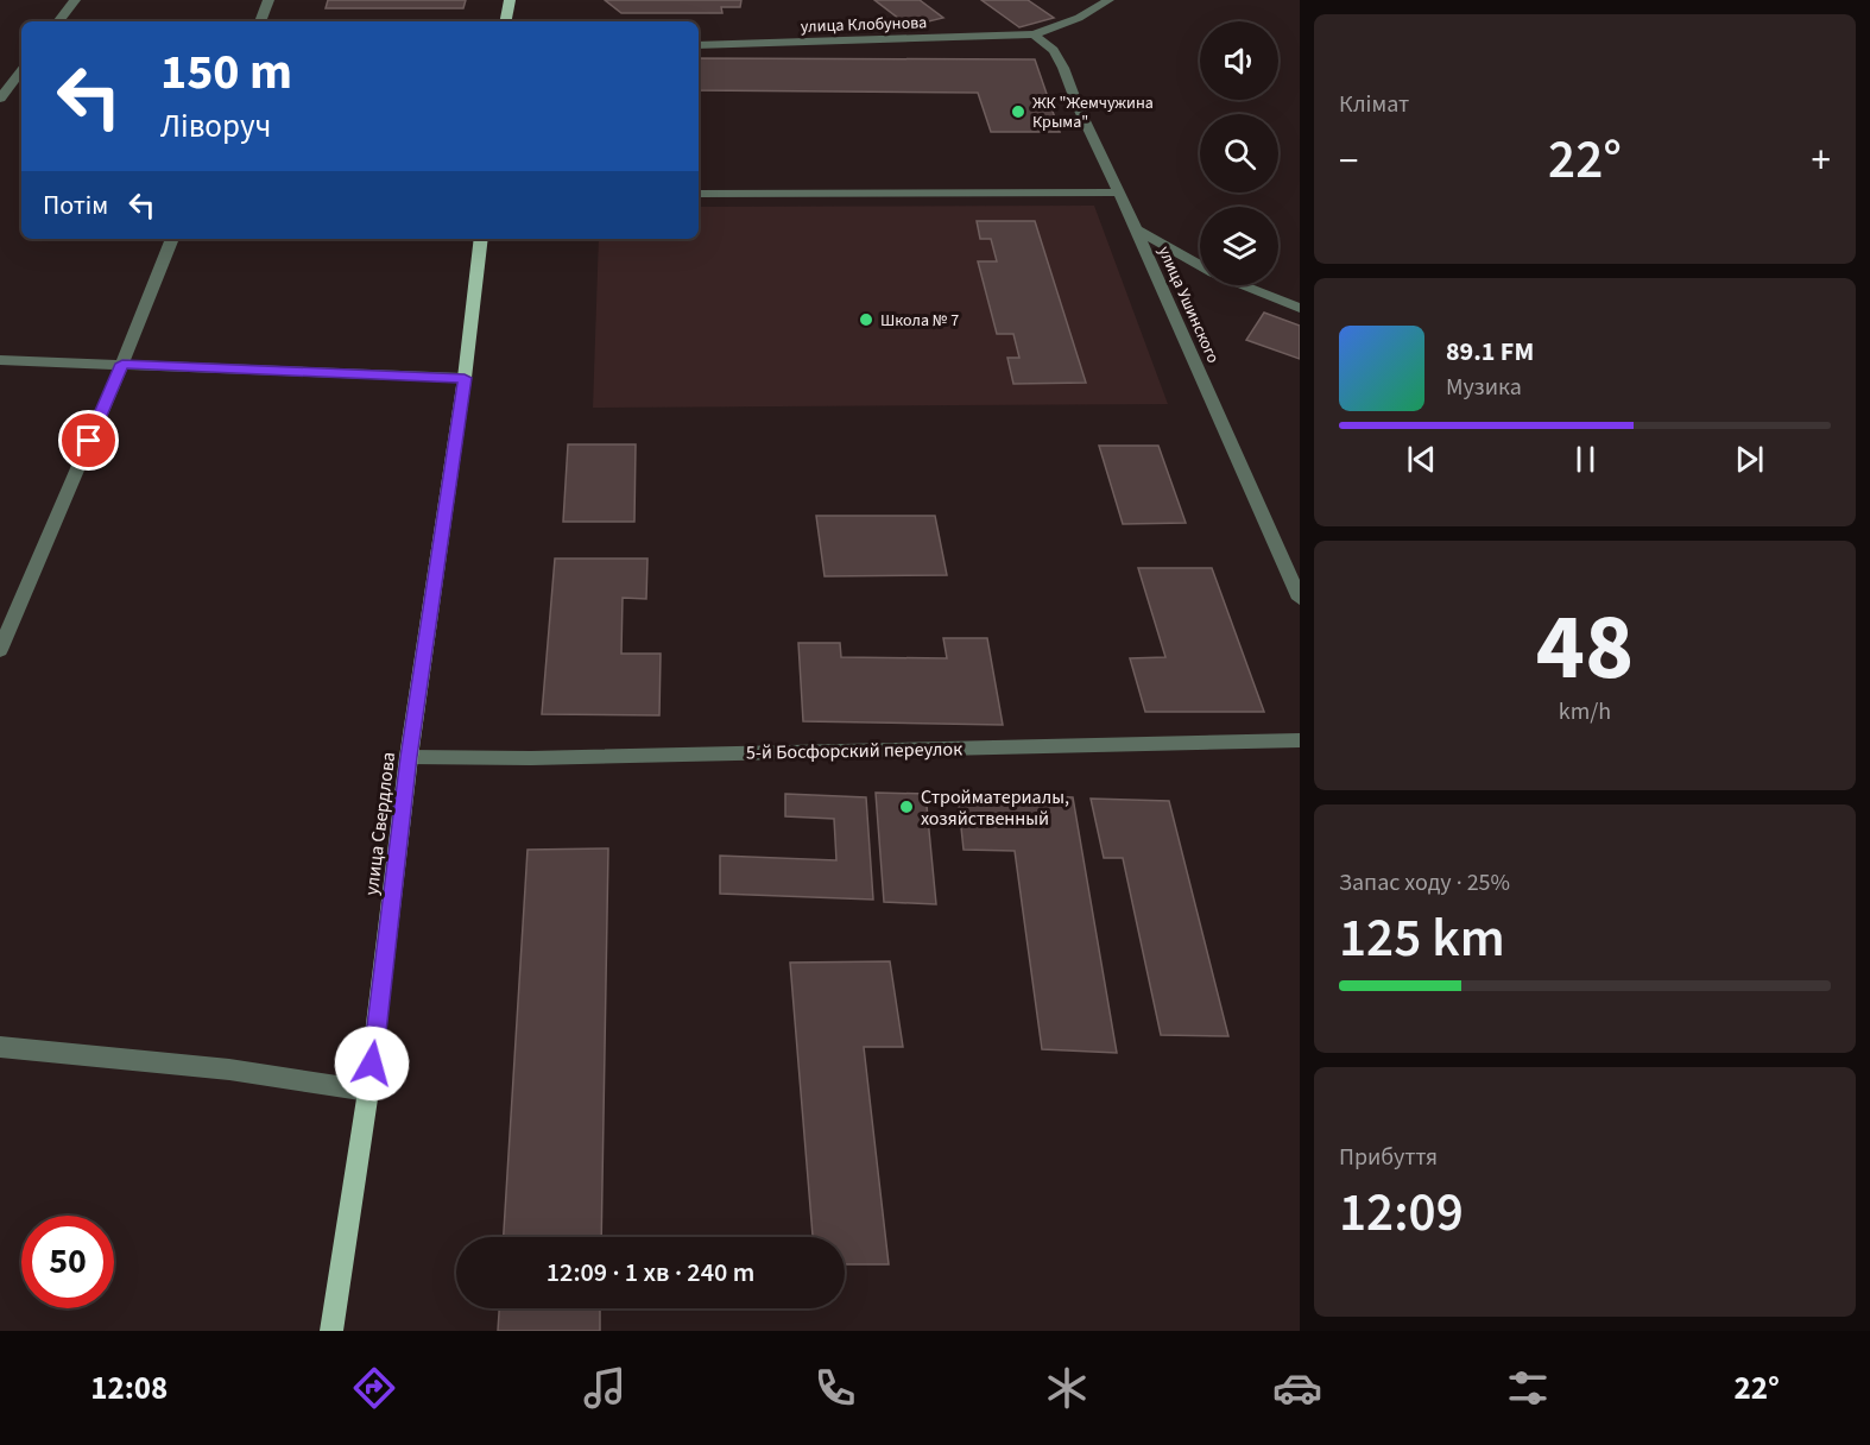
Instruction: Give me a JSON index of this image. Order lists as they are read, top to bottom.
{
  "streets": {
    "main road": ["улица Свердлова"],
    "street": ["улица Клобунова", "улица Ушинского", "5-й Босфорский переулок"]
  },
  "crossings": [
    ["улица Клобунова", "улица Ушинского"],
    ["5-й Босфорский переулок", "улица Свердлова"]
  ],
  "places": ["ЖК \"Жемчужина Крыма\"", "Школа № 7", "Стройматериалы, хозяйственный"],
  "page": {
    "tile": [
      "Клімат",
      ["48", "km/h"],
      ["Запас ходу · 25%", "125 km"],
      ["Прибуття", "12:09"]
    ],
    "turn": ["150 m", "Ліворуч"],
    "heat": ["−", "22°", "+"],
    "then": "Потім",
    "song": ["89.1 FM", "Музика"],
    "limit": "50",
    "trip": "12:09 · 1 хв · 240 m",
    "tabs": ["12:08", "22°"]
  }
}
